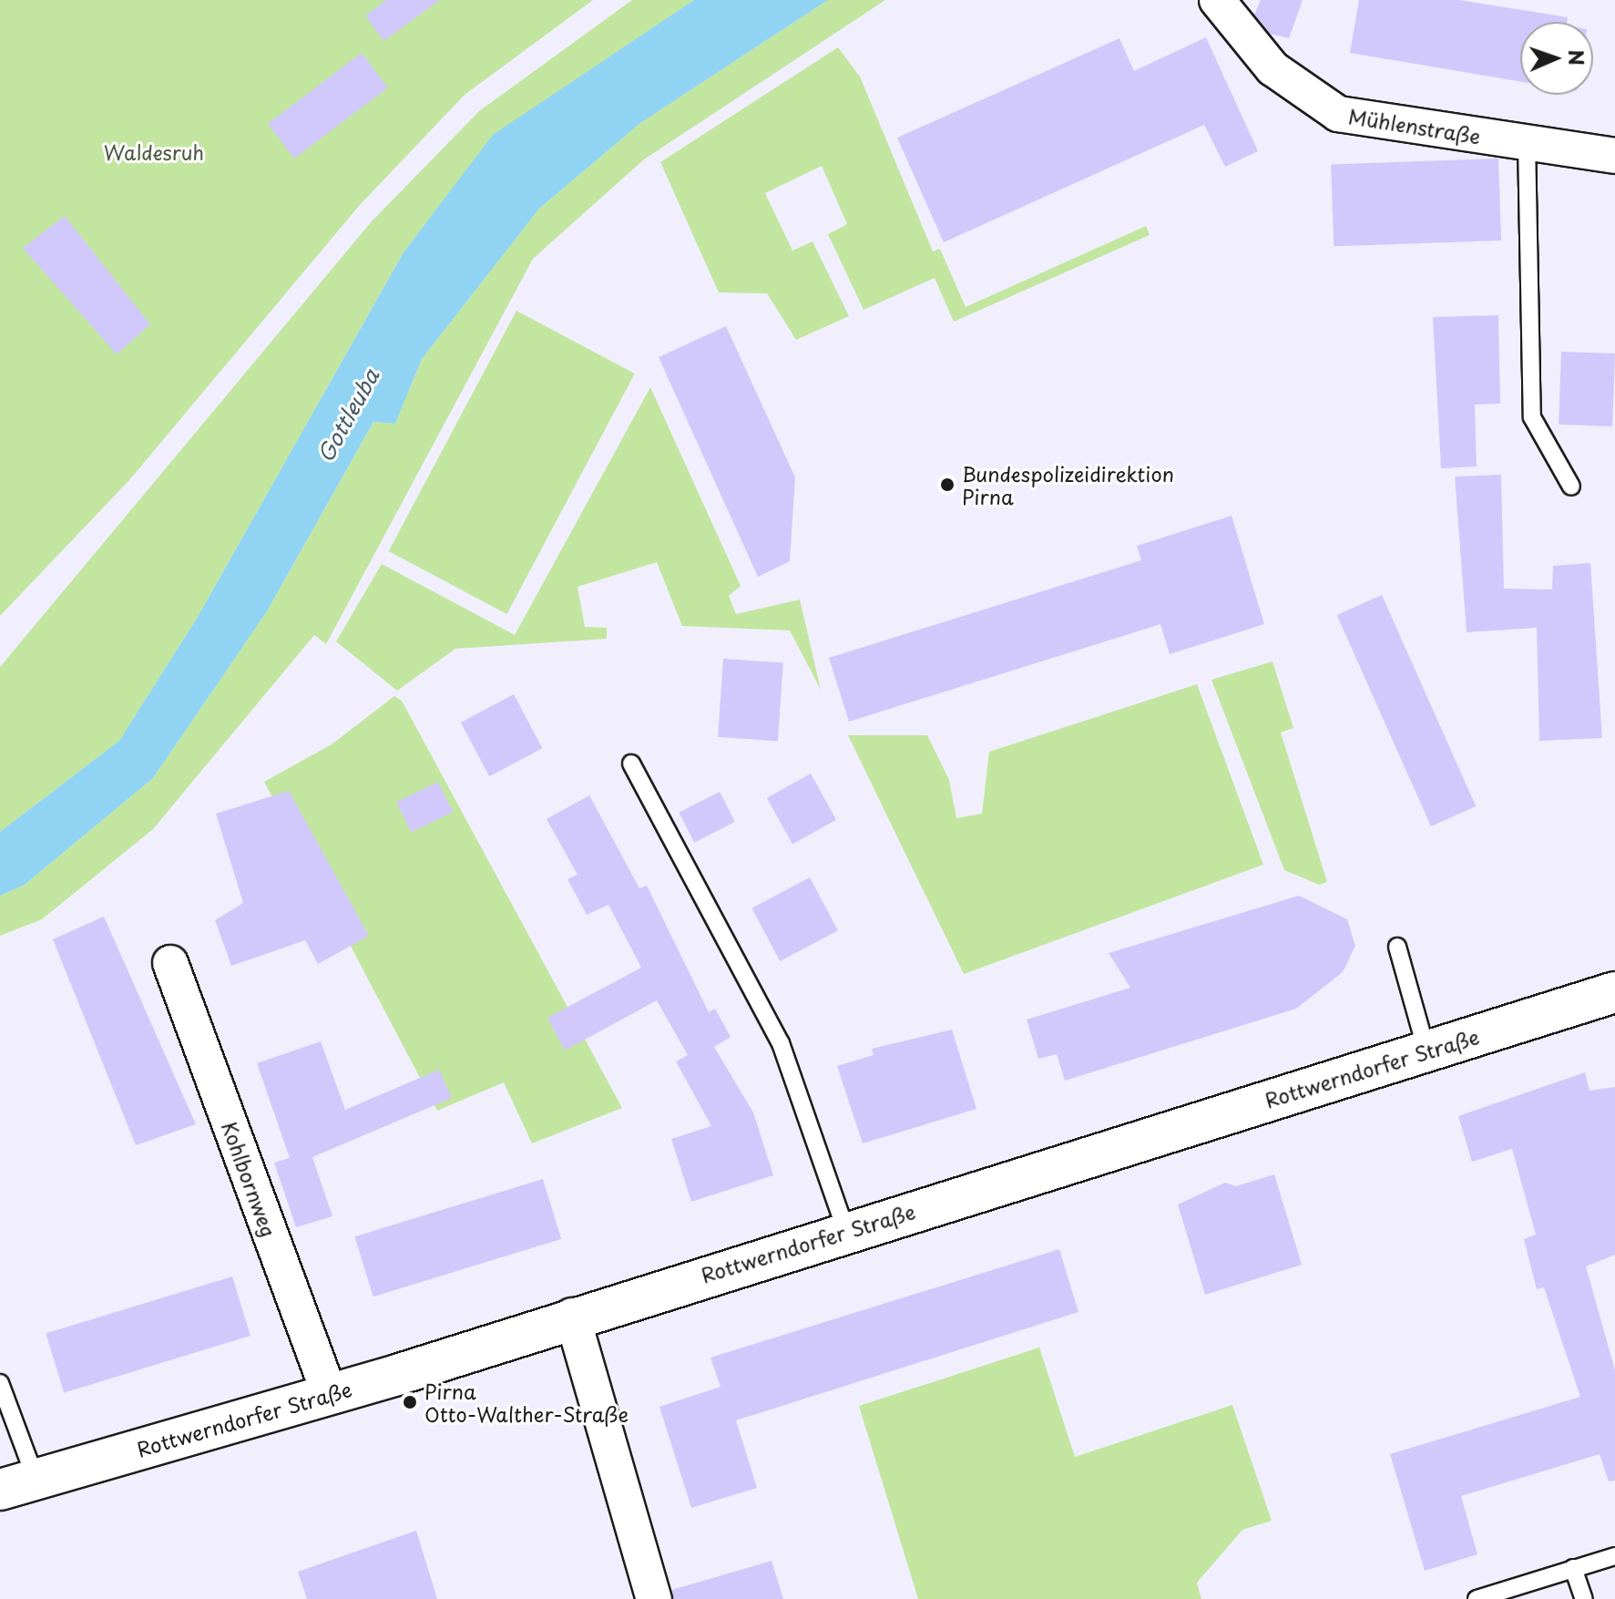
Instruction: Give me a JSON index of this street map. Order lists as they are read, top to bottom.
{
  "streets": {
    "main road": ["Rottwerndorfer Straße"],
    "street": ["Mühlenstraße", "Kohlbornweg"]
  },
  "crossings": [
    ["Rottwerndorfer Straße", "Kohlbornweg"]
  ],
  "water": ["Gottleuba"],
  "parks": ["Waldesruh"],
  "places": ["Bundespolizeidirektion Pirna", "Pirna Otto-Walther-Straße"],
  "north": "right"
}
